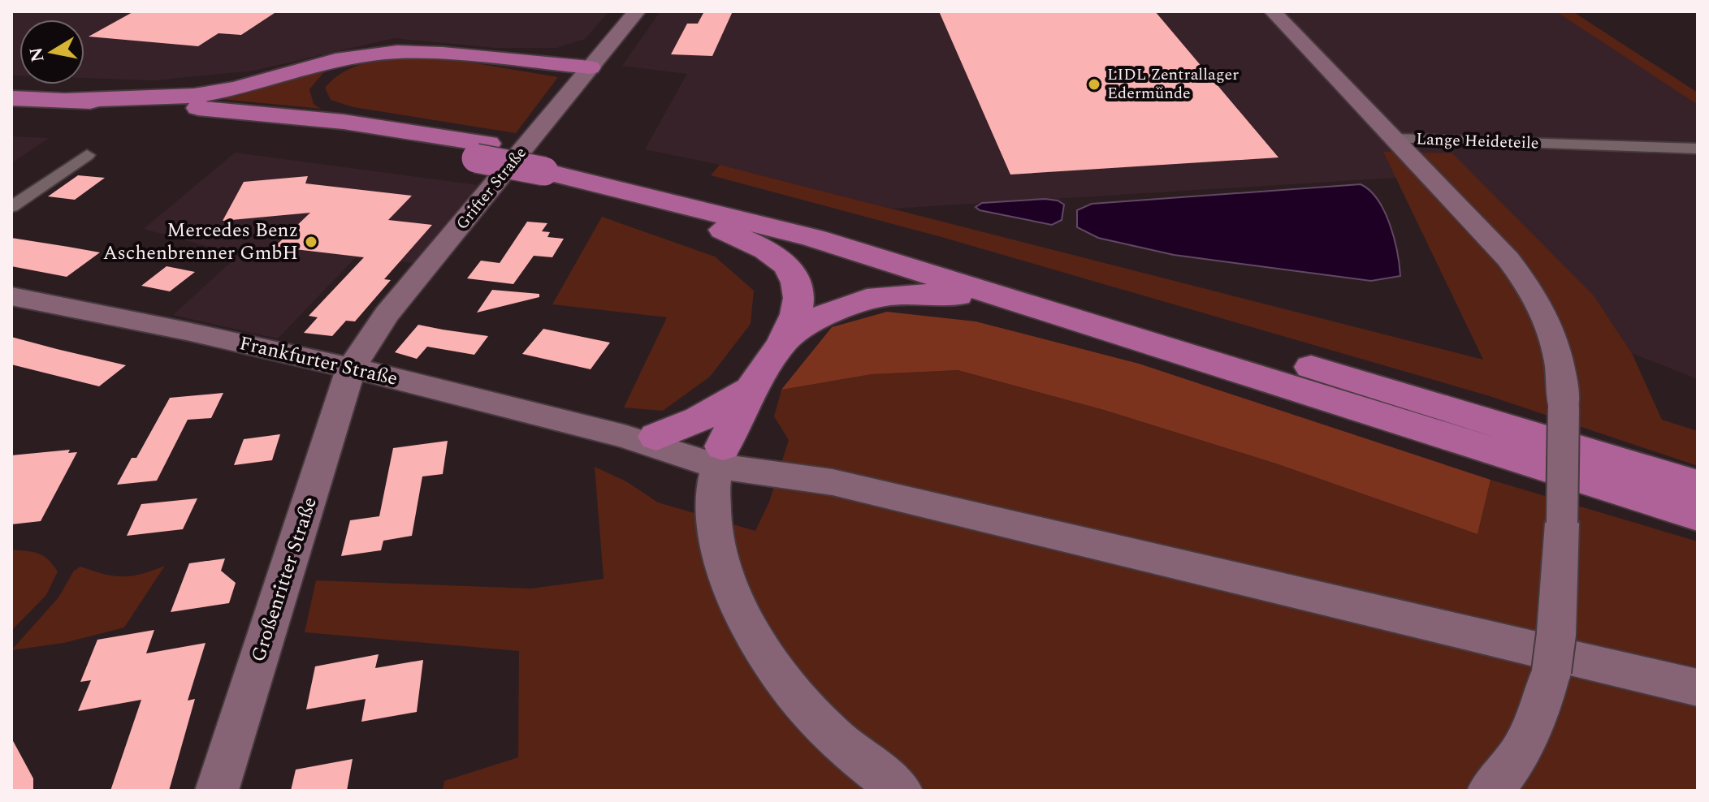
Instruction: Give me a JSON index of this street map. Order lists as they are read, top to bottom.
{
  "streets": {
    "street": [
      "Lange Heideteile",
      "Grifter Straße",
      "Frankfurter Straße",
      "Großenritter Straße"
    ]
  },
  "crossings": [
    ["Grifter Straße", "Frankfurter Straße"],
    ["Grifter Straße", "Großenritter Straße"],
    ["Frankfurter Straße", "Großenritter Straße"]
  ],
  "places": ["LIDL Zentrallager Edermünde", "Mercedes Benz Aschenbrenner GmbH"],
  "north": "left"
}
